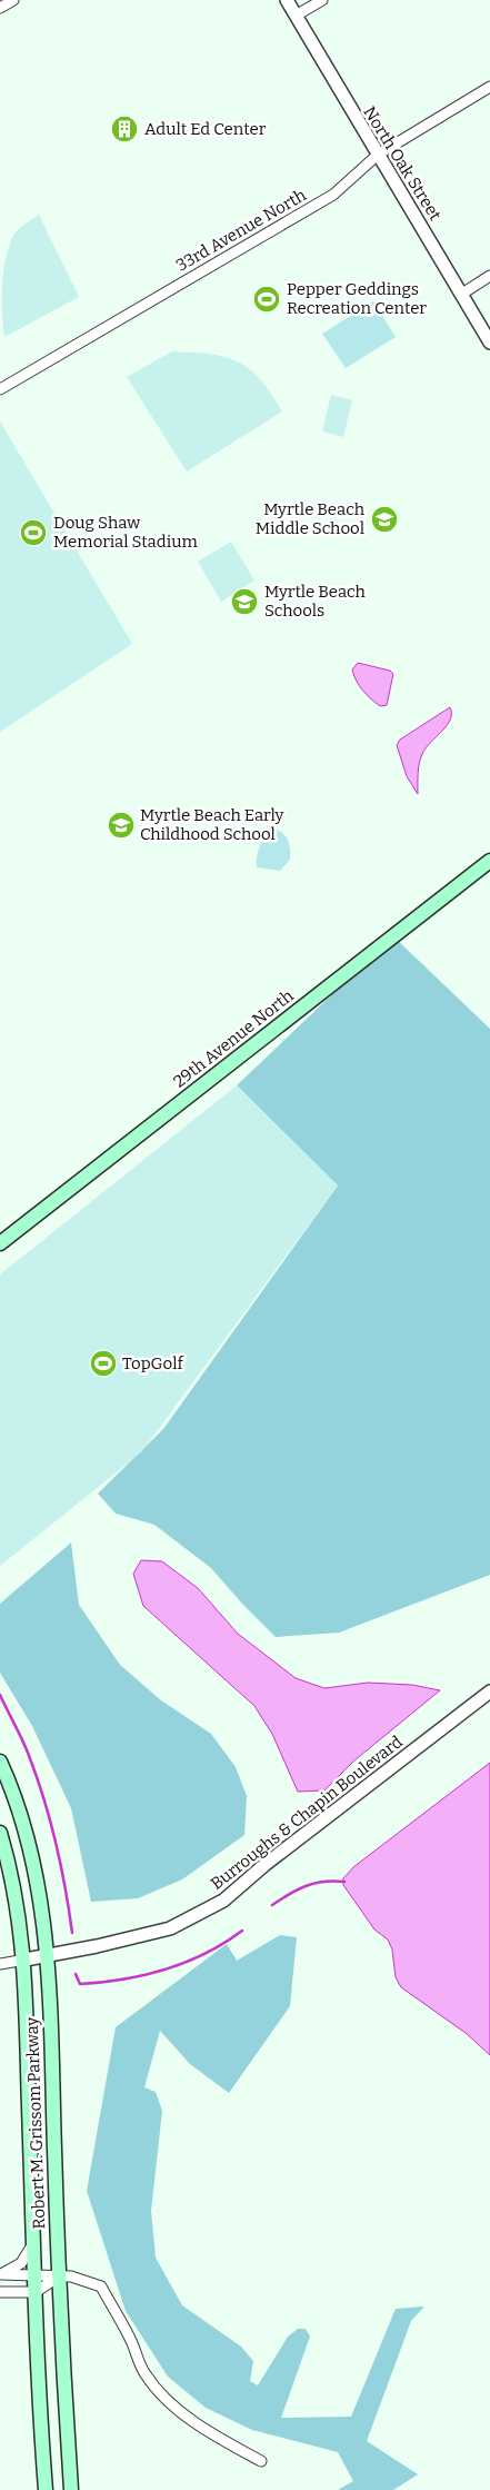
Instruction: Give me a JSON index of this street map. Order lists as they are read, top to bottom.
{
  "streets": {
    "main road": ["29th Avenue North", "Robert M. Grissom Parkway"],
    "street": ["North Oak Street", "33rd Avenue North", "Burroughs & Chapin Boulevard"]
  },
  "crossings": [
    ["North Oak Street", "33rd Avenue North"],
    ["Burroughs & Chapin Boulevard", "Robert M. Grissom Parkway"]
  ],
  "places": {
    "building": ["Adult Ed Center"],
    "sports": ["Pepper Geddings Recreation Center", "Doug Shaw Memorial Stadium", "TopGolf"],
    "school or university": ["Myrtle Beach Middle School", "Myrtle Beach Schools", "Myrtle Beach Early Childhood School"]
  }
}
